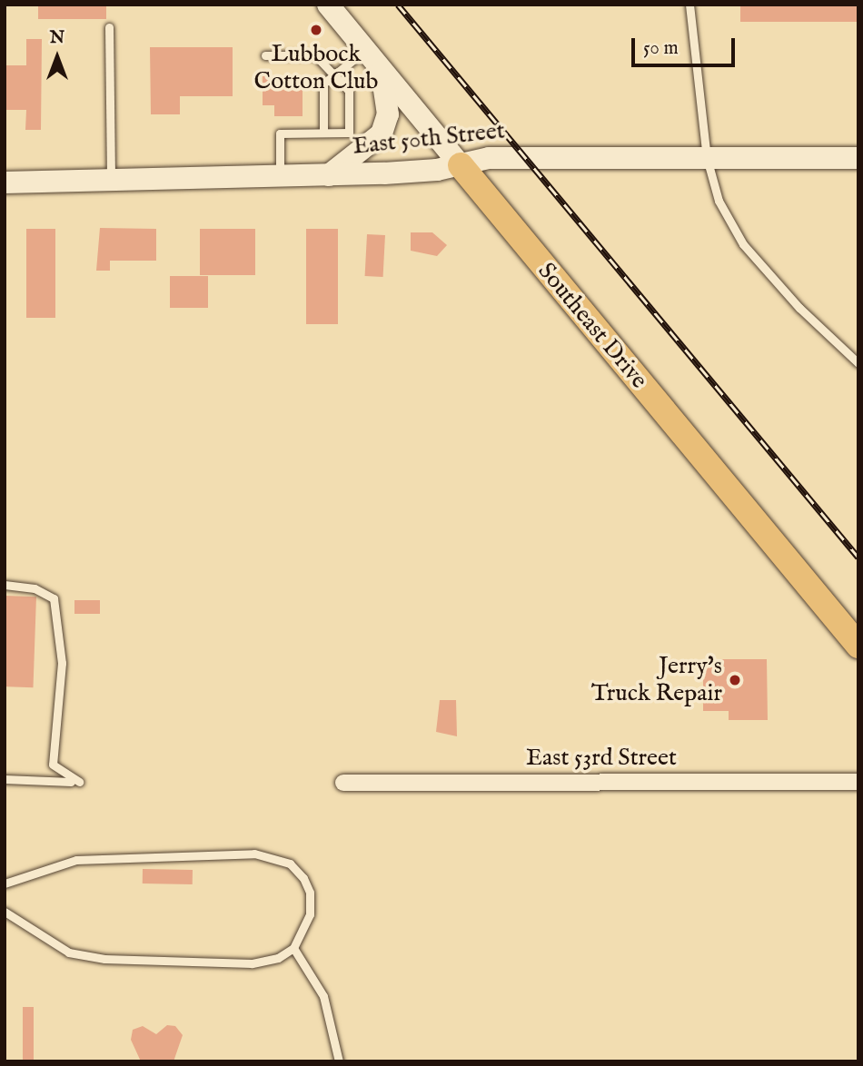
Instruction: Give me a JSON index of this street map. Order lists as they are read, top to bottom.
{
  "streets": {
    "main road": ["East 50th Street", "Southeast Drive"],
    "street": ["East 53rd Street"]
  },
  "crossings": [
    ["East 50th Street", "Southeast Drive"]
  ],
  "places": ["Lubbock Cotton Club", "Jerry's Truck Repair"],
  "scale_bar": "50 m",
  "north": "top"
}
